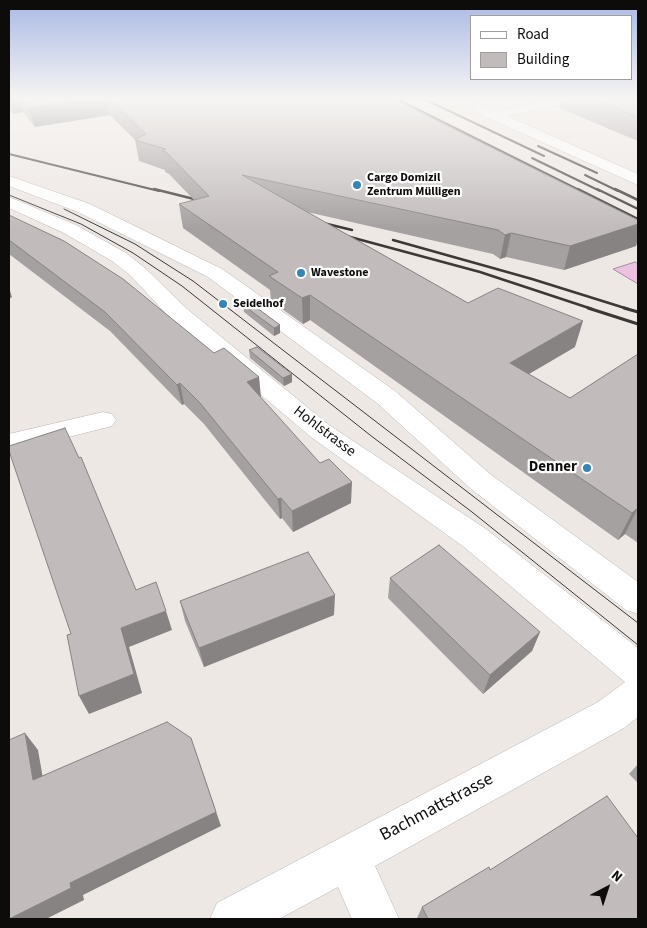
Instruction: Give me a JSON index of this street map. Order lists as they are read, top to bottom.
{
  "streets": {
    "street": ["Hohlstrasse", "Bachmattstrasse"]
  },
  "places": [
    "Cargo Domizil Zentrum Mülligen",
    "Wavestone",
    "Seidelhof",
    "Denner"
  ],
  "legend": ["Road", "Building"],
  "north": "top right"
}
